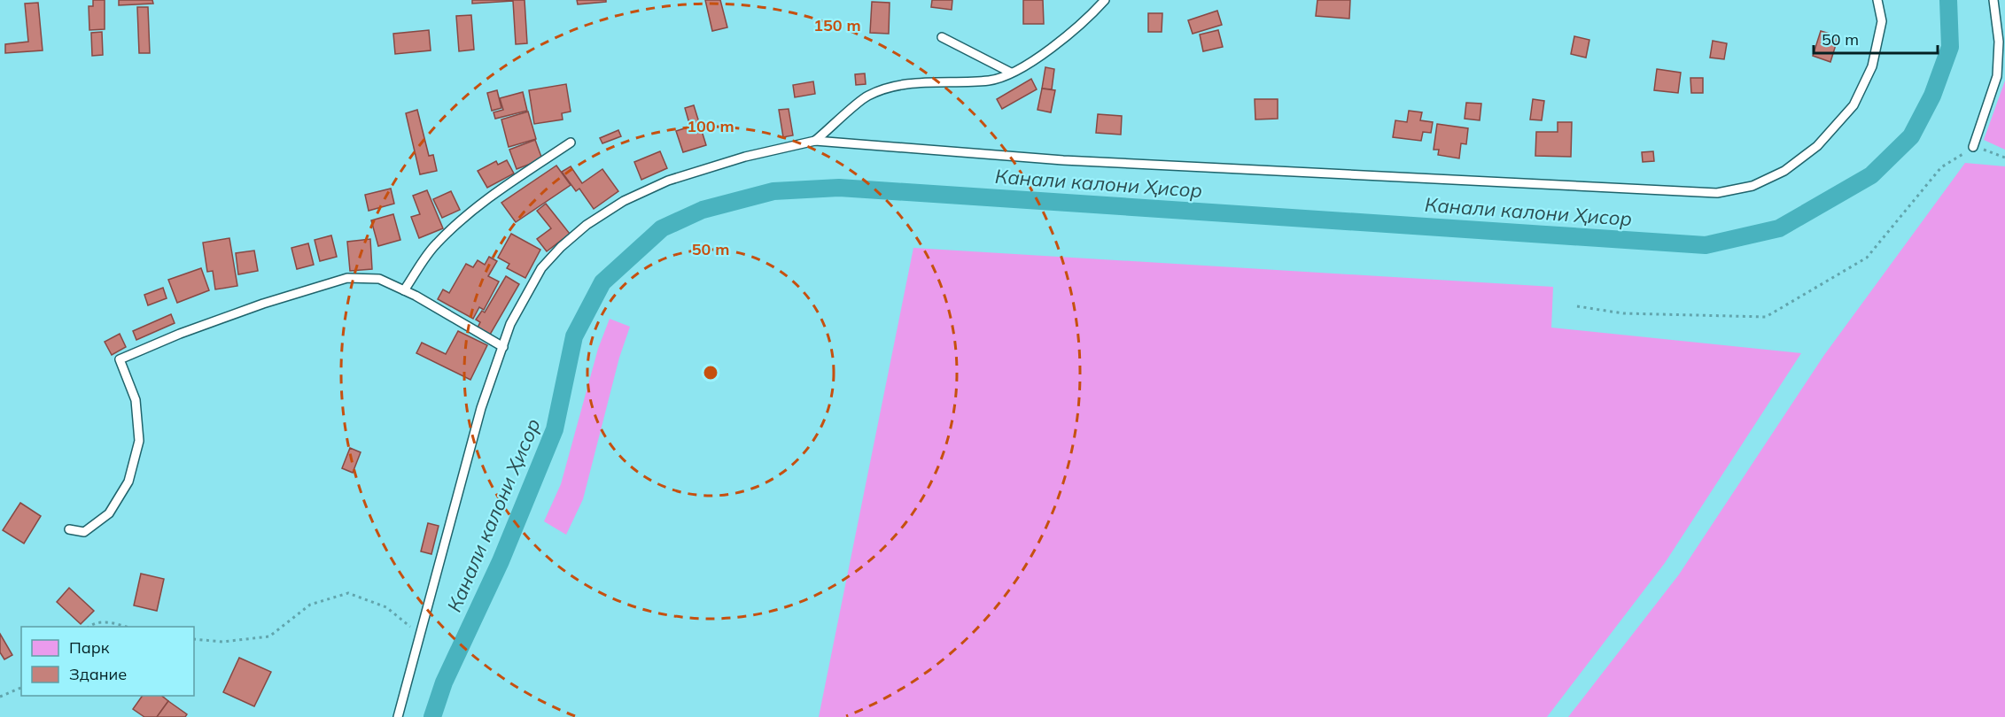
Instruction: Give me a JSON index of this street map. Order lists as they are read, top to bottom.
{
  "water": ["Канали калони Ҳисор"],
  "legend": ["Парк", "Здание"],
  "scale_bar": "50 m",
  "rings": ["150 m", "100 m", "50 m"]
}
